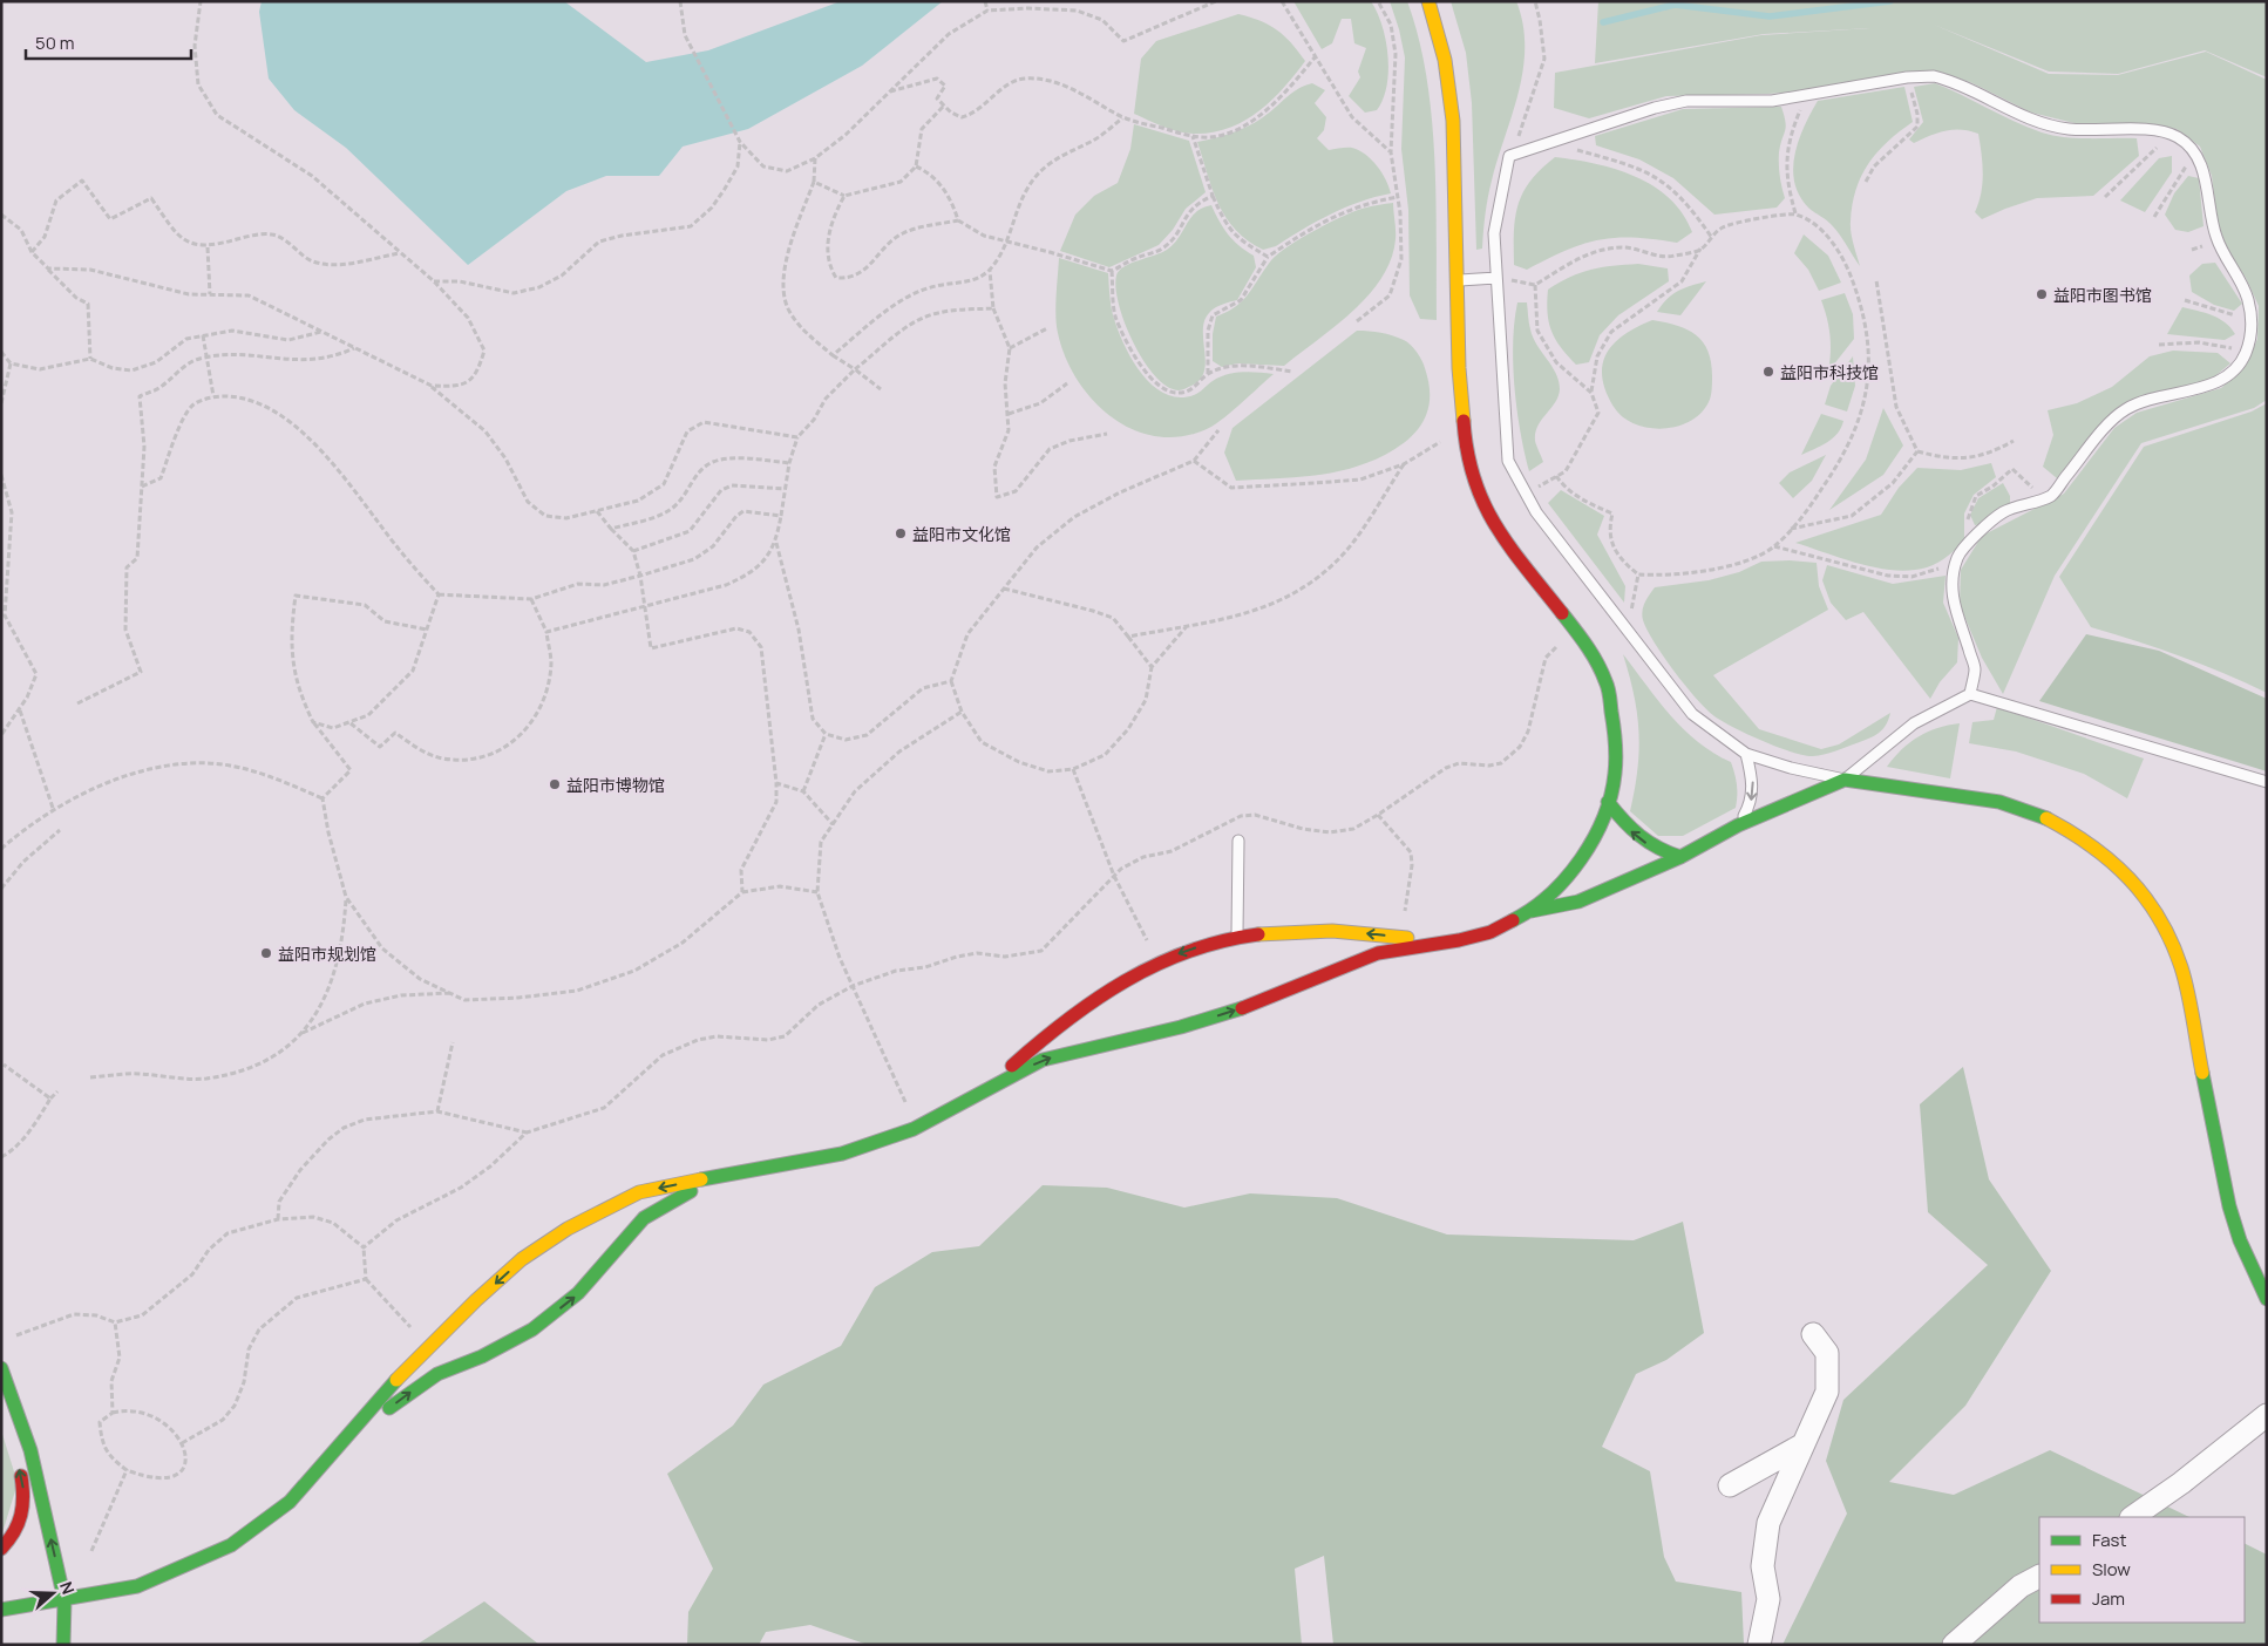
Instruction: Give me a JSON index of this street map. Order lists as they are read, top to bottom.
{
  "places": [
    "益阳市图书馆",
    "益阳市科技馆",
    "益阳市文化馆",
    "益阳市博物馆",
    "益阳市规划馆"
  ],
  "legend": ["Fast", "Slow", "Jam"],
  "scale_bar": "50 m",
  "north": "right"
}
